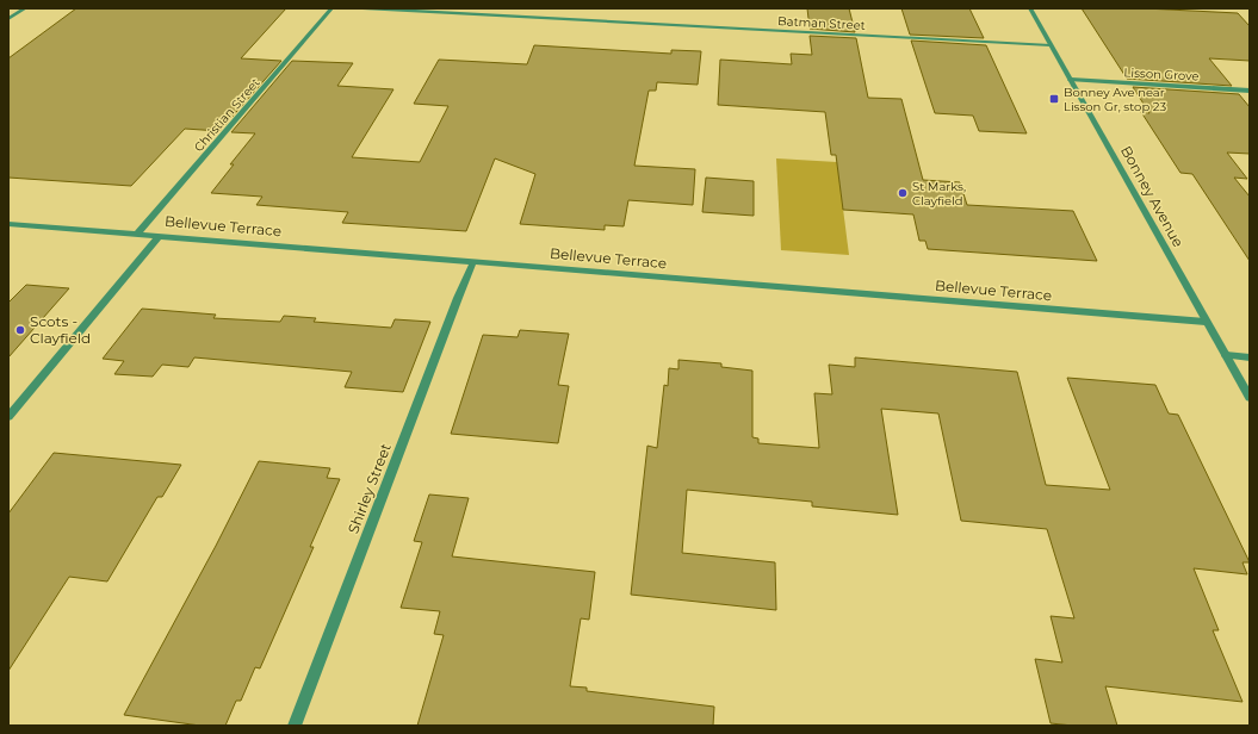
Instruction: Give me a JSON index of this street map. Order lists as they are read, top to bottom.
{
  "streets": {
    "street": [
      "Batman Street",
      "Lisson Grove",
      "Christian Street",
      "Bonney Avenue",
      "Bellevue Terrace",
      "Shirley Street"
    ]
  },
  "crossings": [
    ["Batman Street", "Bonney Avenue"],
    ["Lisson Grove", "Bonney Avenue"],
    ["Christian Street", "Bellevue Terrace"],
    ["Bonney Avenue", "Bellevue Terrace"],
    ["Bellevue Terrace", "Shirley Street"]
  ],
  "places": {
    "transit": ["Bonney Ave near Lisson Gr, stop 23"],
    "other": ["St Marks, Clayfield", "Scots - Clayfield"]
  }
}
